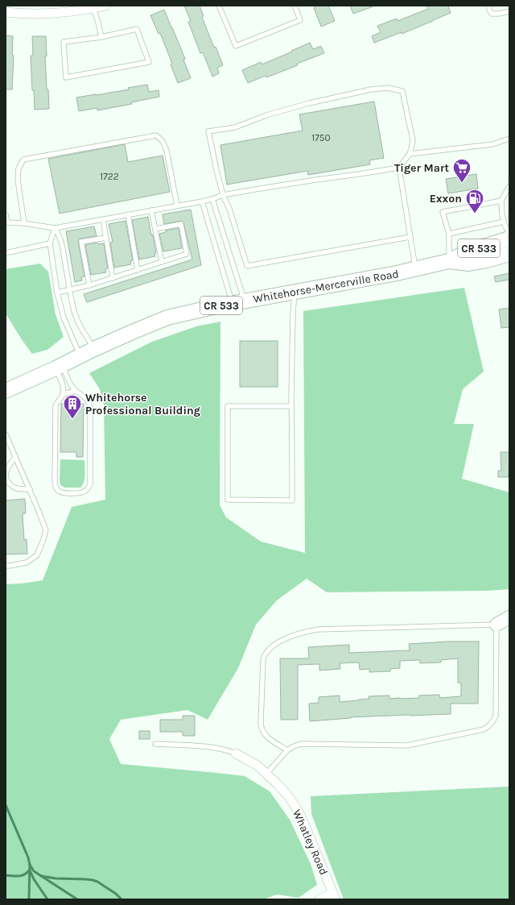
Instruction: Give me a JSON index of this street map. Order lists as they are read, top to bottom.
{
  "streets": {
    "main road": ["CR 533", "Whitehorse-Mercerville Road"],
    "street": ["Whatley Road"]
  },
  "places": {
    "supermarket": ["Tiger Mart"],
    "fuel station": ["Exxon"],
    "building": ["Whitehorse Professional Building"]
  },
  "house_numbers": ["1750", "1722"]
}
